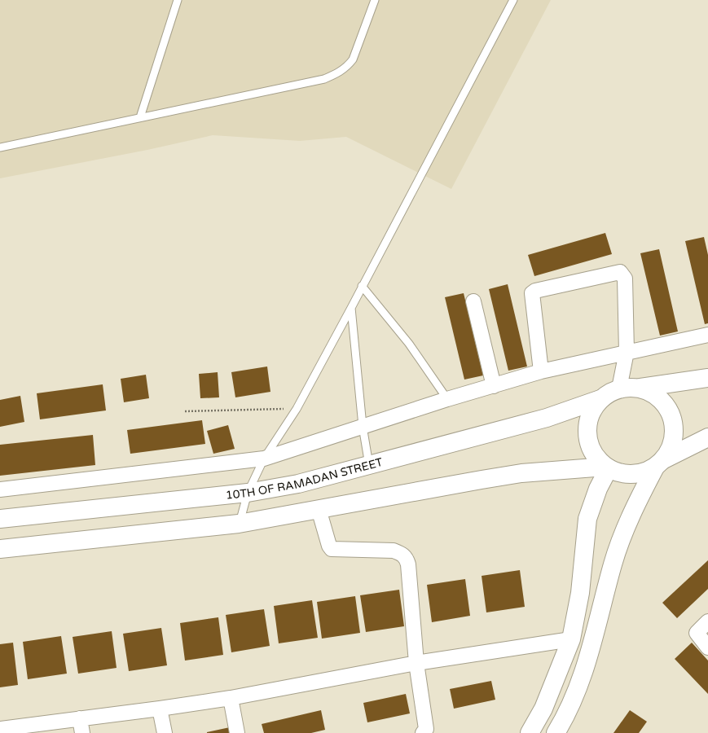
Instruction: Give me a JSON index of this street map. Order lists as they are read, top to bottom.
{
  "streets": {
    "main road": ["10TH OF RAMADAN STREET"]
  }
}
